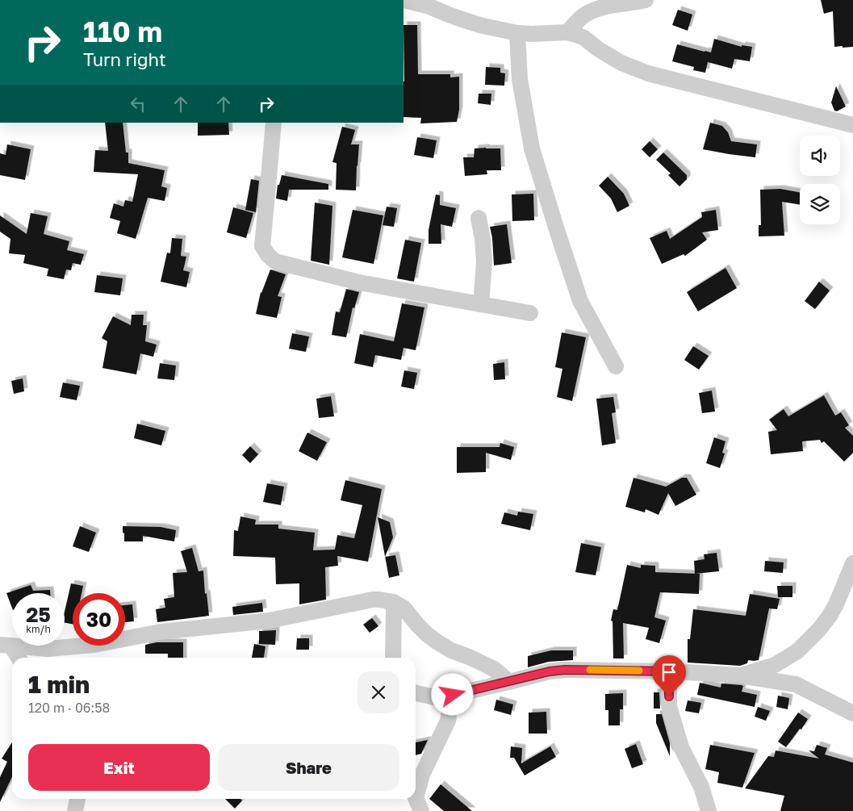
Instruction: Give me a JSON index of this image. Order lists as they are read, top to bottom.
{
  "page": {
    "turn": ["110 m", "Turn right"],
    "speed": "25 km/h",
    "limit": "30",
    "heading": ["1 min", "120 m · 06:58"],
    "buttons": ["Exit", "Share"]
  }
}
